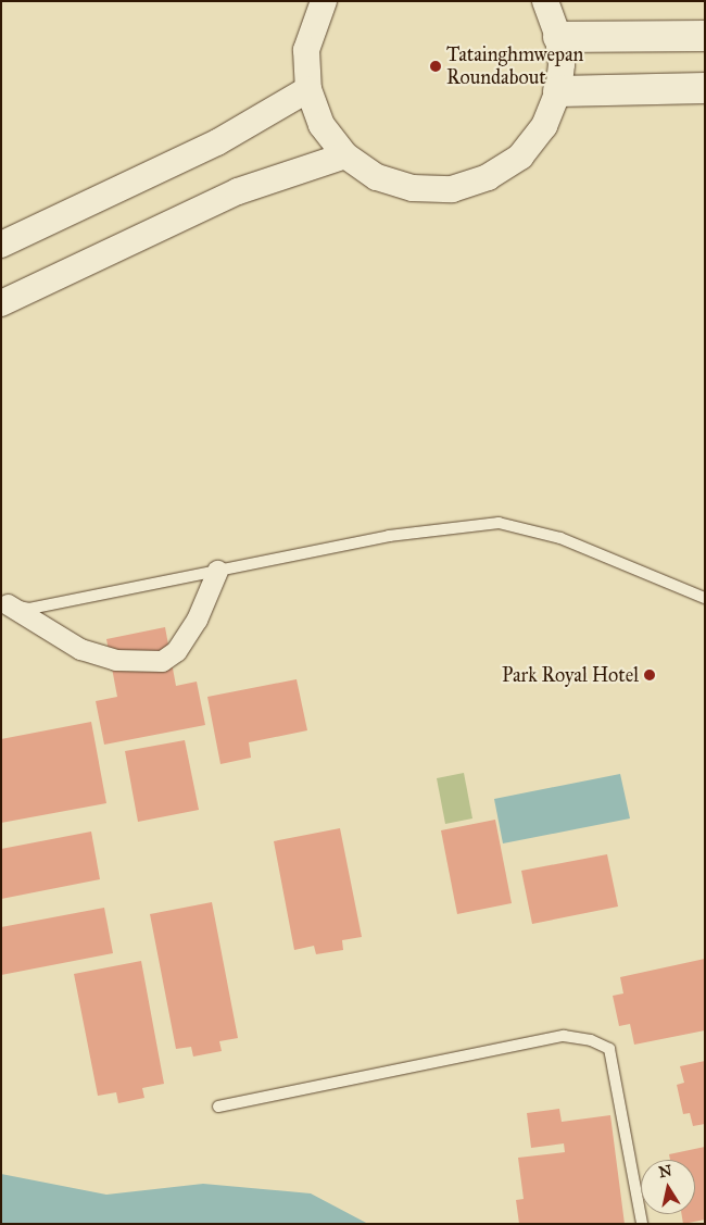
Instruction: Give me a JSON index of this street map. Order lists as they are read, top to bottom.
{
  "places": ["Tatainghmwepan Roundabout", "Park Royal Hotel"],
  "north": "top"
}
